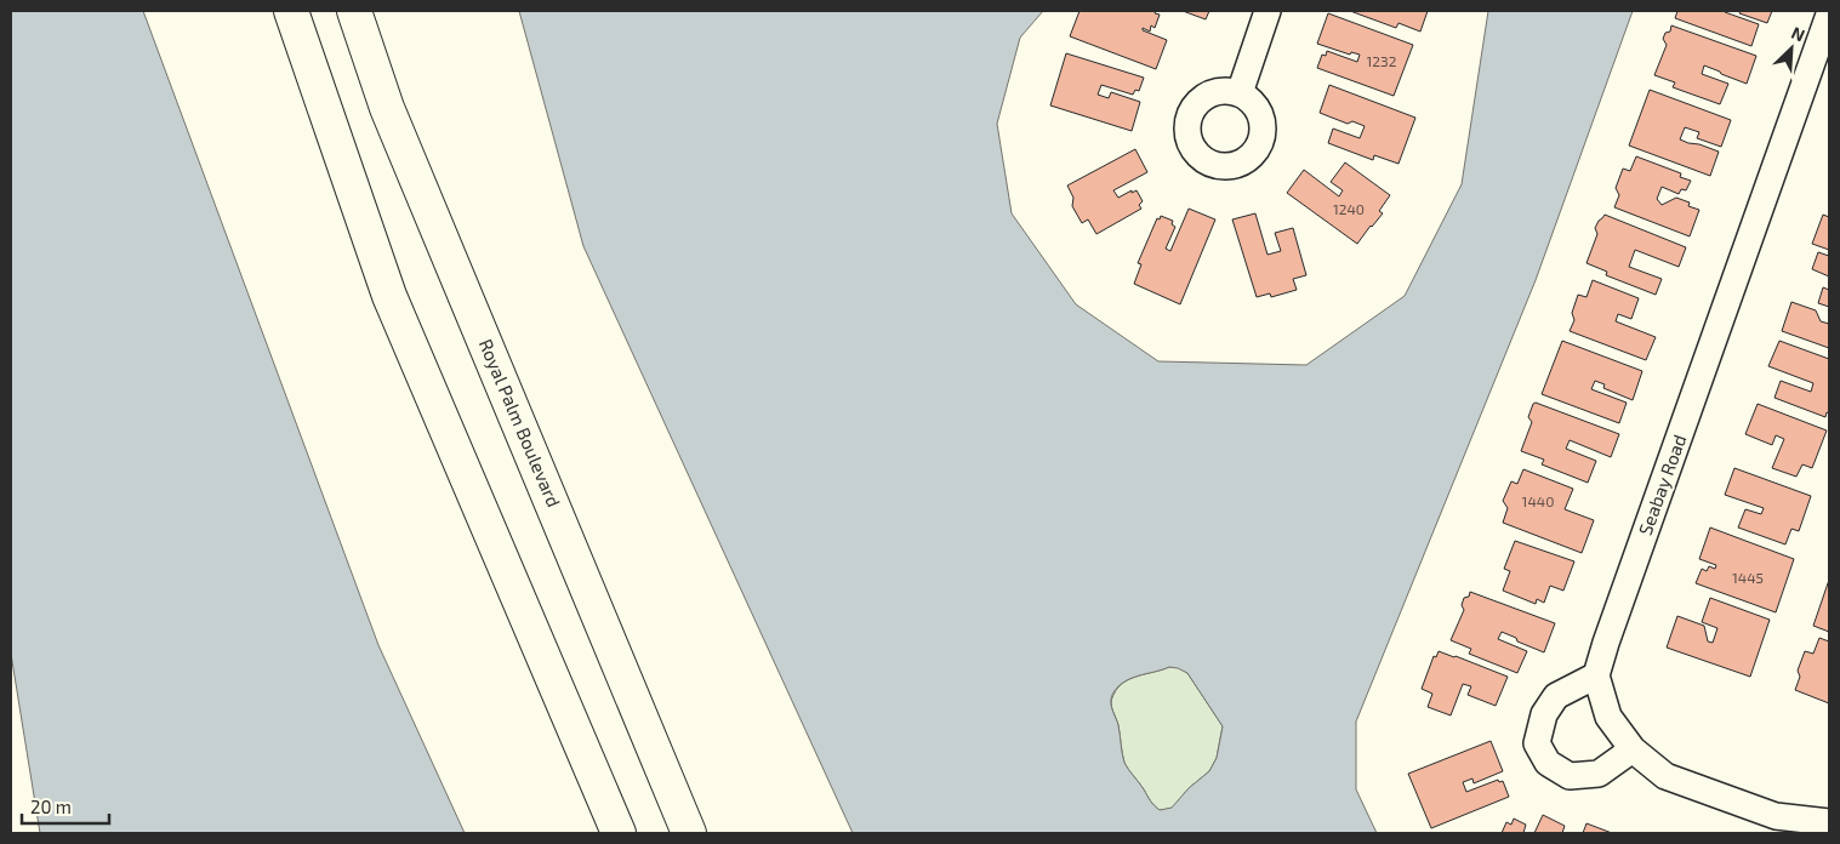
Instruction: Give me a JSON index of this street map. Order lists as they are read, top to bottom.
{
  "streets": {
    "main road": ["Royal Palm Boulevard"],
    "street": ["Seabay Road"]
  },
  "house_numbers": [
    "1232",
    "1240",
    "1440",
    "1445"
  ],
  "scale_bar": "20 m",
  "north": "top right"
}
